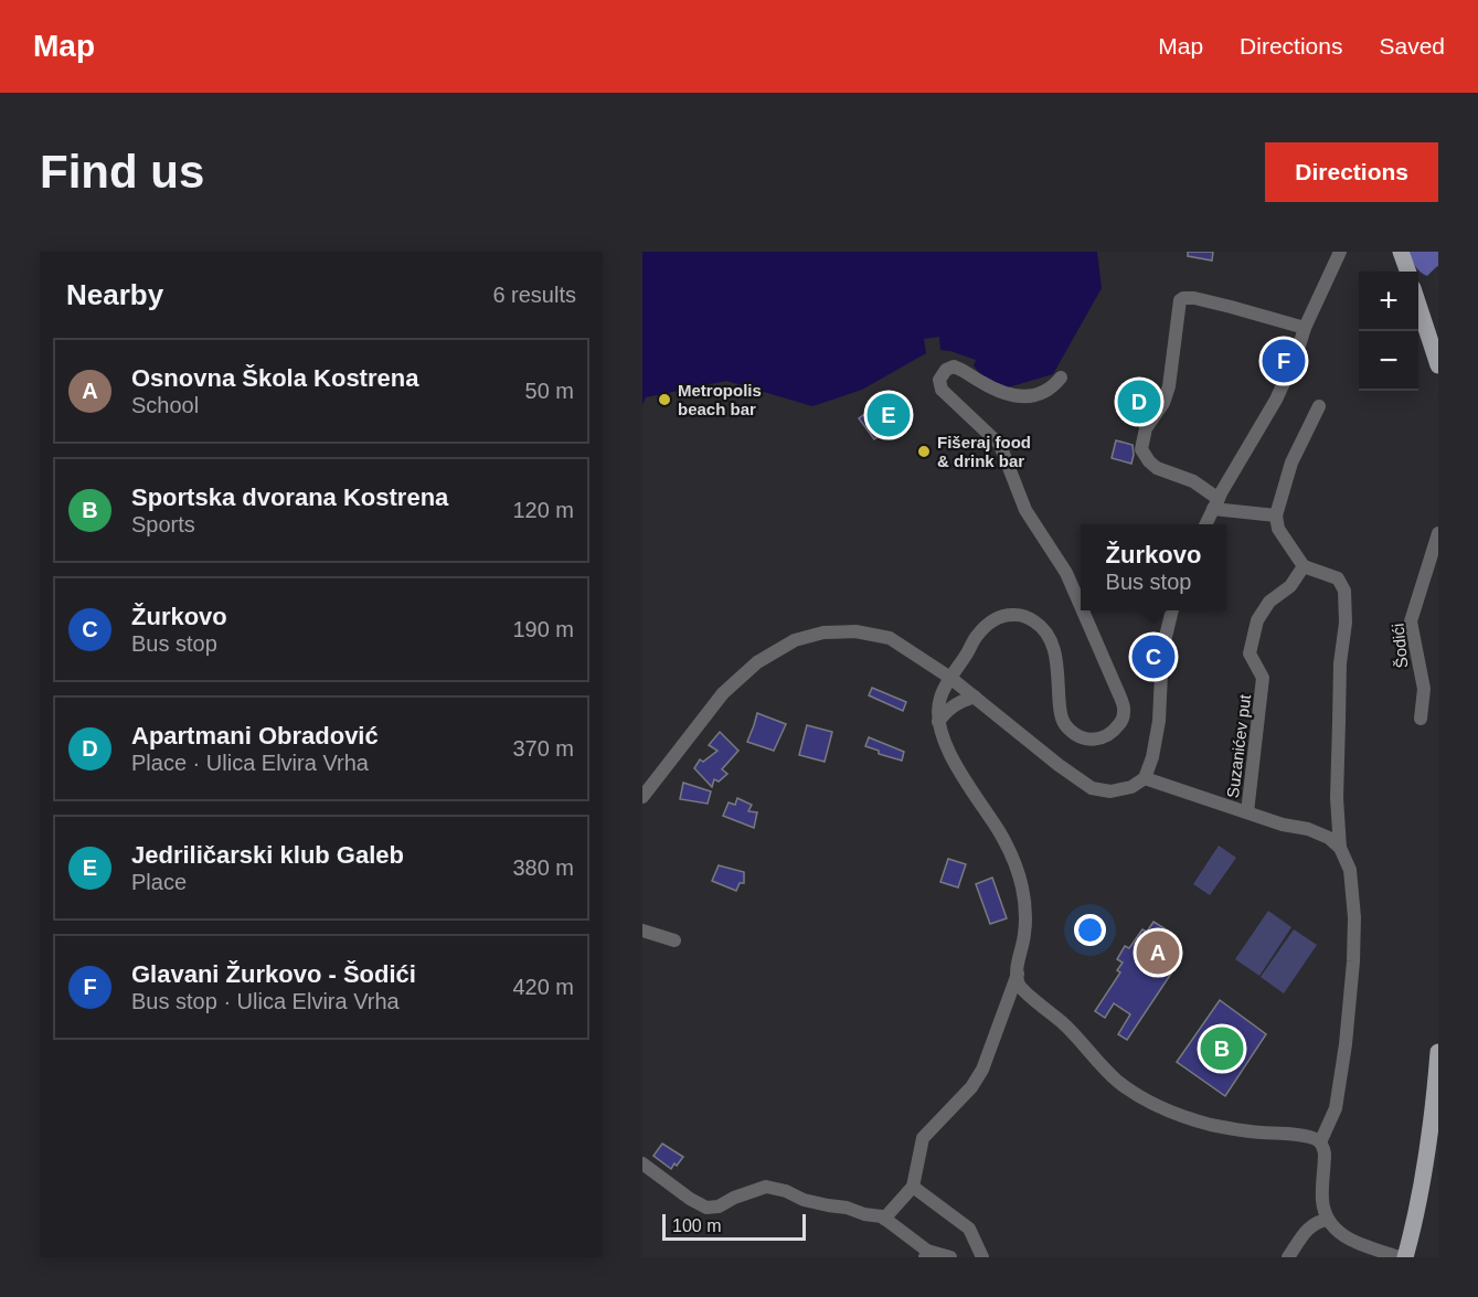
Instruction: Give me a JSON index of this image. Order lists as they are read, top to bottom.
{
  "streets": {
    "street": ["Šodići", "Suzanićev put"]
  },
  "places": ["Metropolis beach bar", "Fišeraj food & drink bar"],
  "scale_bar": "100 m",
  "page": {
    "header": "Map",
    "nav": ["Map", "Directions", "Saved"],
    "buttons": "Directions",
    "title": "Find us",
    "heading": ["Nearby", "6 results"],
    "map_buttons": ["+", "−"],
    "pins": [
      "F",
      "D",
      "E",
      "C",
      "A",
      "B"
    ],
    "list": [
      {
        "mark": "A",
        "name": "Osnovna Škola Kostrena",
        "note": "School",
        "value": "50 m"
      },
      {
        "mark": "B",
        "name": "Sportska dvorana Kostrena",
        "note": "Sports",
        "value": "120 m"
      },
      {
        "mark": "C",
        "name": "Žurkovo",
        "note": "Bus stop",
        "value": "190 m"
      },
      {
        "mark": "D",
        "name": "Apartmani Obradović",
        "note": "Place · Ulica Elvira Vrha",
        "value": "370 m"
      },
      {
        "mark": "E",
        "name": "Jedriličarski klub Galeb",
        "note": "Place",
        "value": "380 m"
      },
      {
        "mark": "F",
        "name": "Glavani Žurkovo - Šodići",
        "note": "Bus stop · Ulica Elvira Vrha",
        "value": "420 m"
      }
    ],
    "popup": ["Žurkovo", "Bus stop"],
    "scale": "100 m"
  }
}
